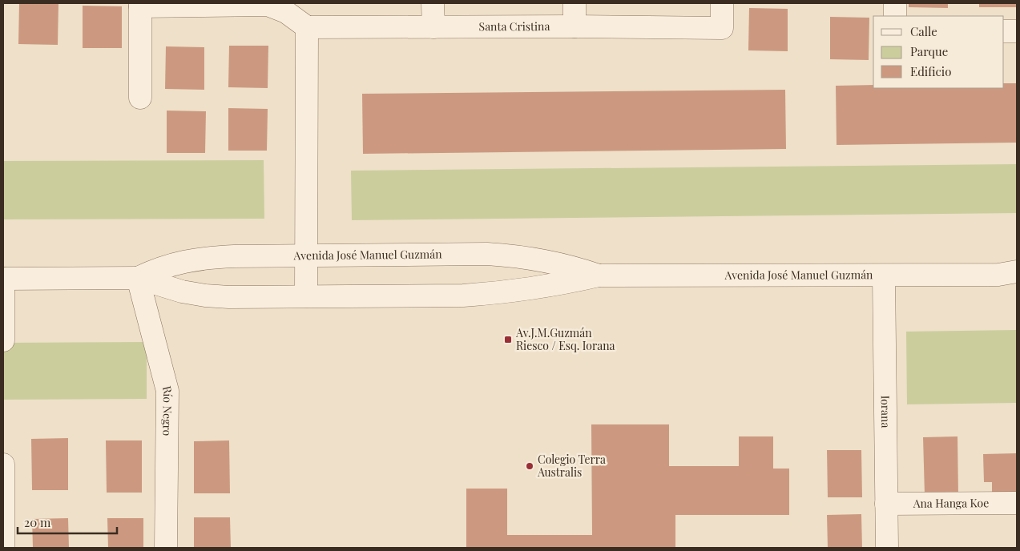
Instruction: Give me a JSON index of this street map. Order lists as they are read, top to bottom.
{
  "streets": {
    "street": [
      "Santa Cristina",
      "Avenida José Manuel Guzmán",
      "Río Negro",
      "Iorana",
      "Ana Hanga Koe"
    ]
  },
  "crossings": [
    ["Avenida José Manuel Guzmán", "Río Negro"],
    ["Avenida José Manuel Guzmán", "Iorana"],
    ["Iorana", "Ana Hanga Koe"]
  ],
  "places": {
    "transit": ["Av.J.M.Guzmán Riesco / Esq. Iorana"],
    "other": ["Colegio Terra Australis"]
  },
  "legend": ["Calle", "Parque", "Edificio"],
  "scale_bar": "20 m"
}
